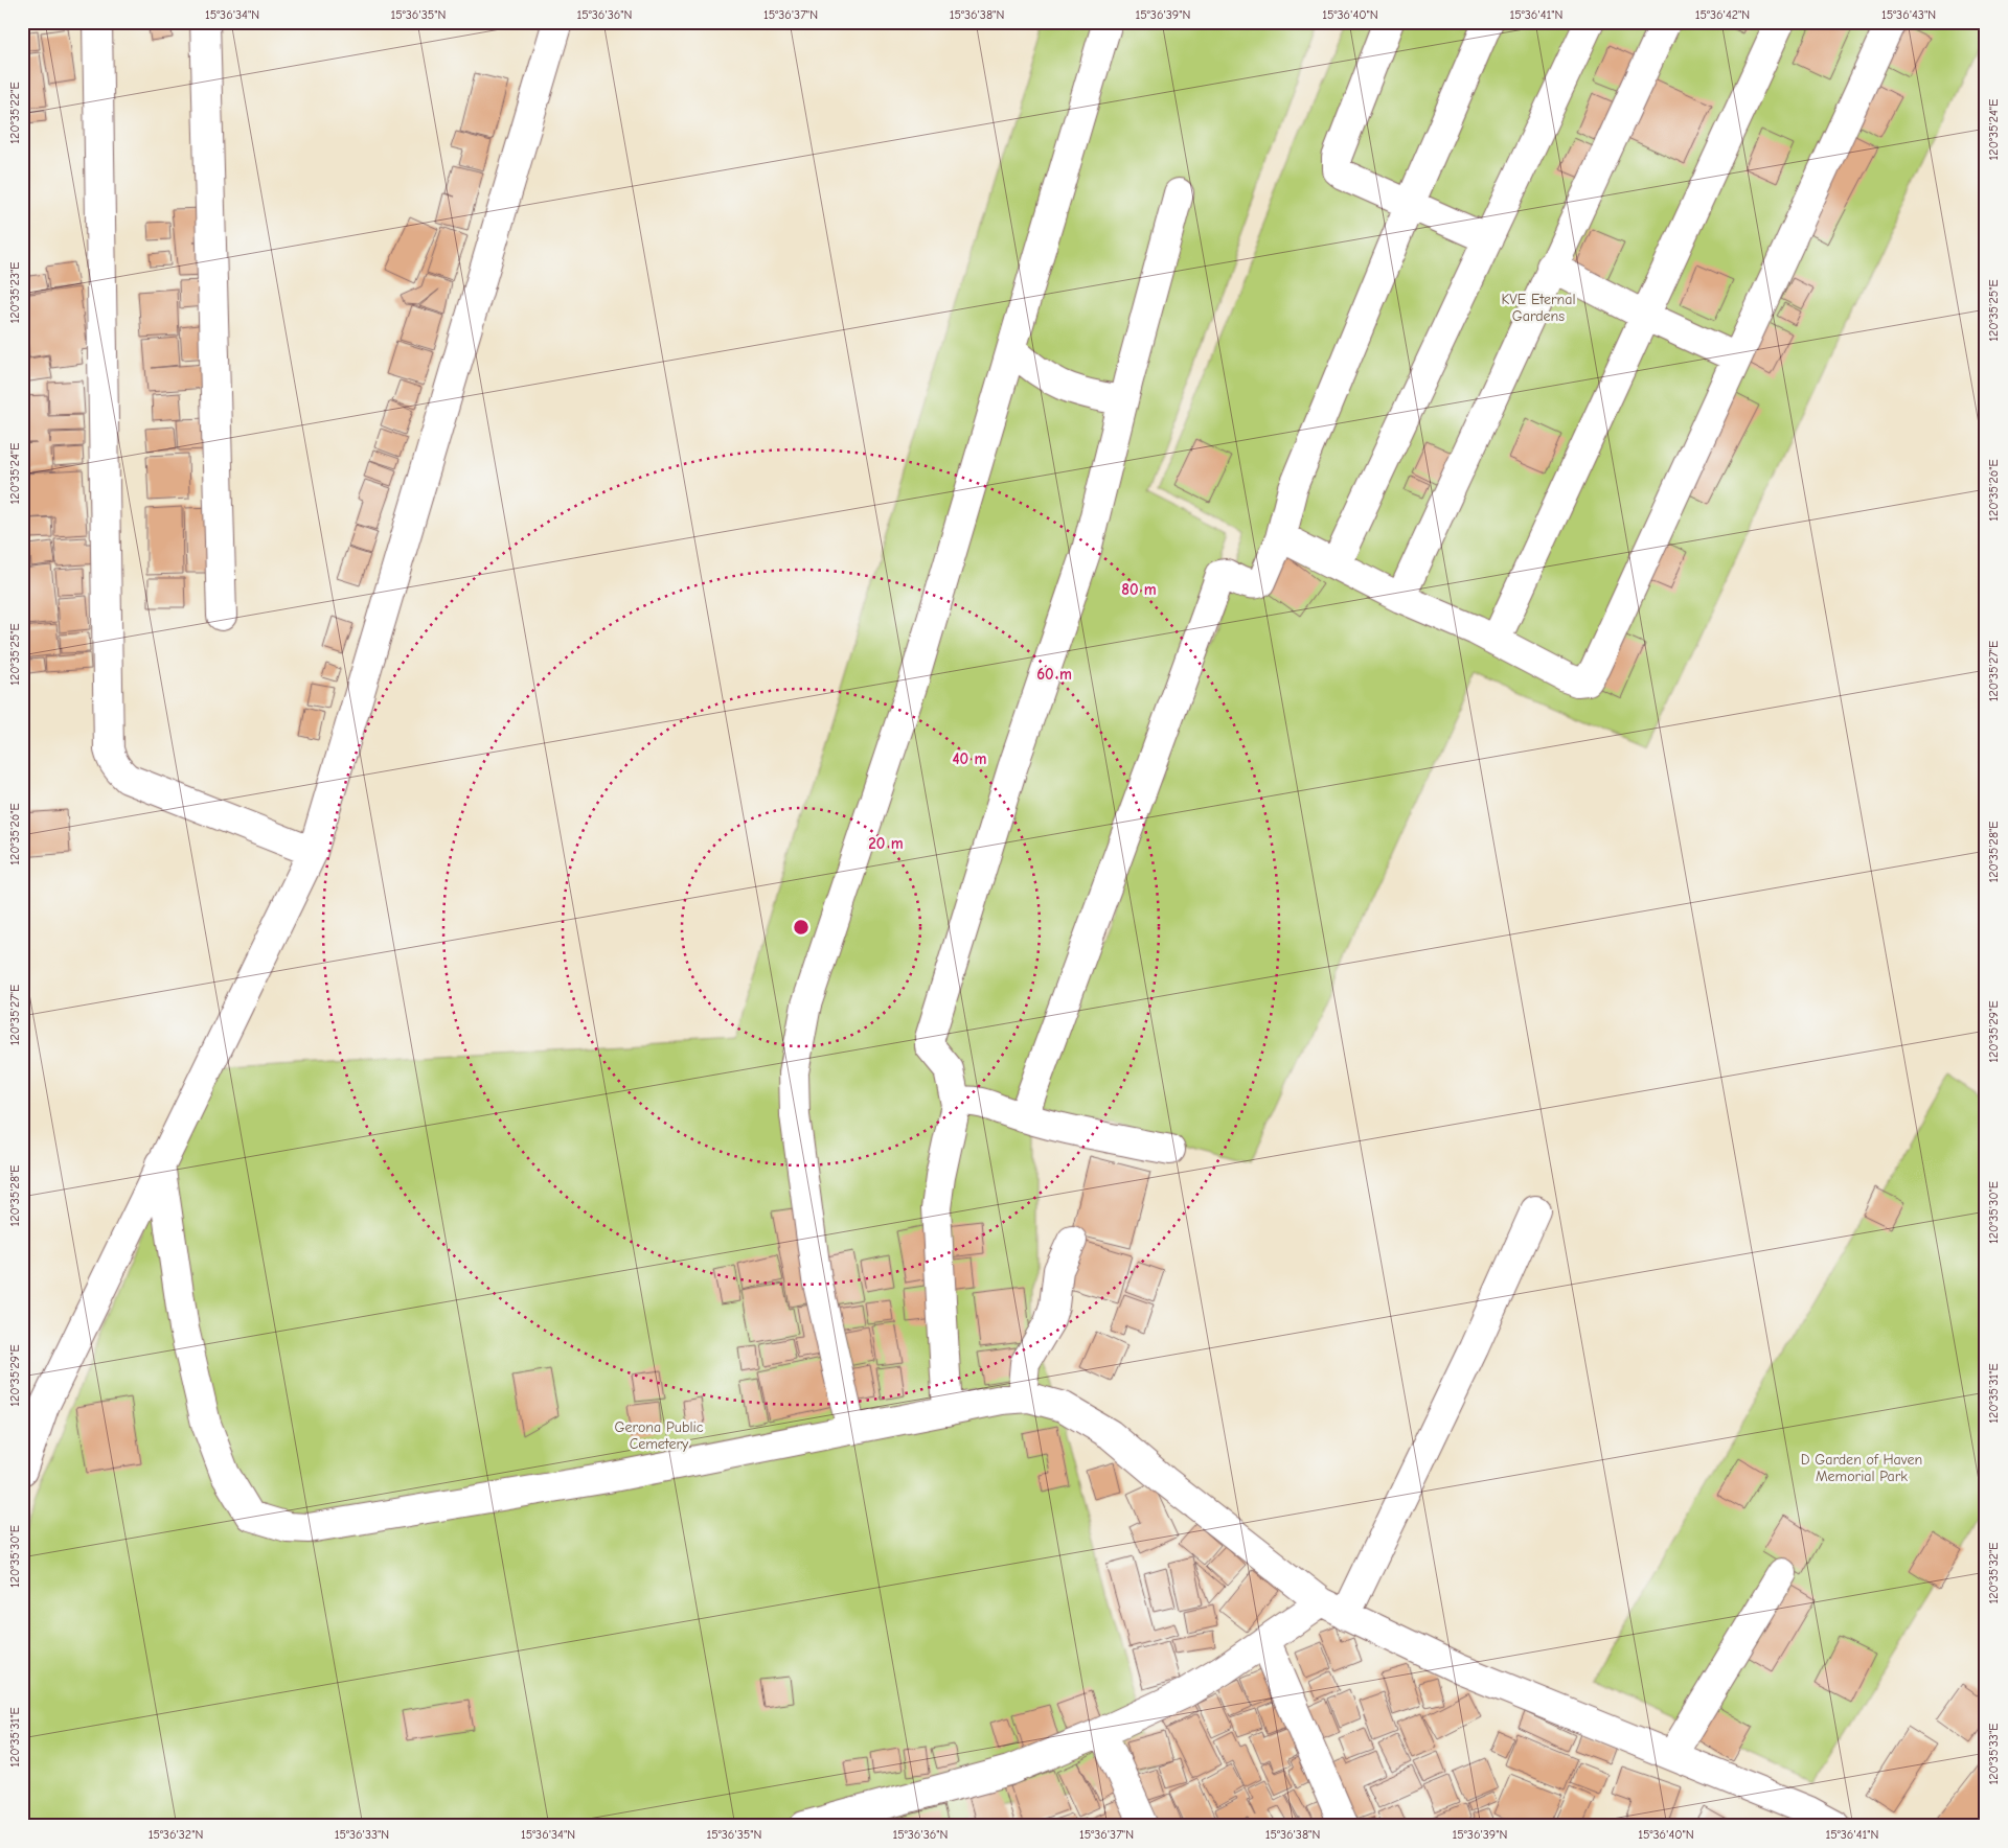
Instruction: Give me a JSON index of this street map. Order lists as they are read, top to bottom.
{
  "parks": ["KVE Eternal Gardens", "Gerona Public Cemetery", "D Garden of Haven Memorial Park"],
  "coordinates": [
    "15°36'34\"N",
    "15°36'35\"N",
    "15°36'36\"N",
    "15°36'37\"N",
    "15°36'38\"N",
    "15°36'39\"N",
    "15°36'40\"N",
    "15°36'41\"N",
    "15°36'42\"N",
    "15°36'43\"N",
    "120°35'22\"E",
    "120°35'24\"E",
    "120°35'23\"E",
    "120°35'25\"E",
    "120°35'26\"E",
    "120°35'27\"E",
    "120°35'28\"E",
    "120°35'29\"E",
    "120°35'30\"E",
    "120°35'31\"E",
    "120°35'32\"E",
    "120°35'33\"E",
    "15°36'32\"N",
    "15°36'33\"N"
  ],
  "rings": [
    "80 m",
    "60 m",
    "40 m",
    "20 m"
  ]
}
